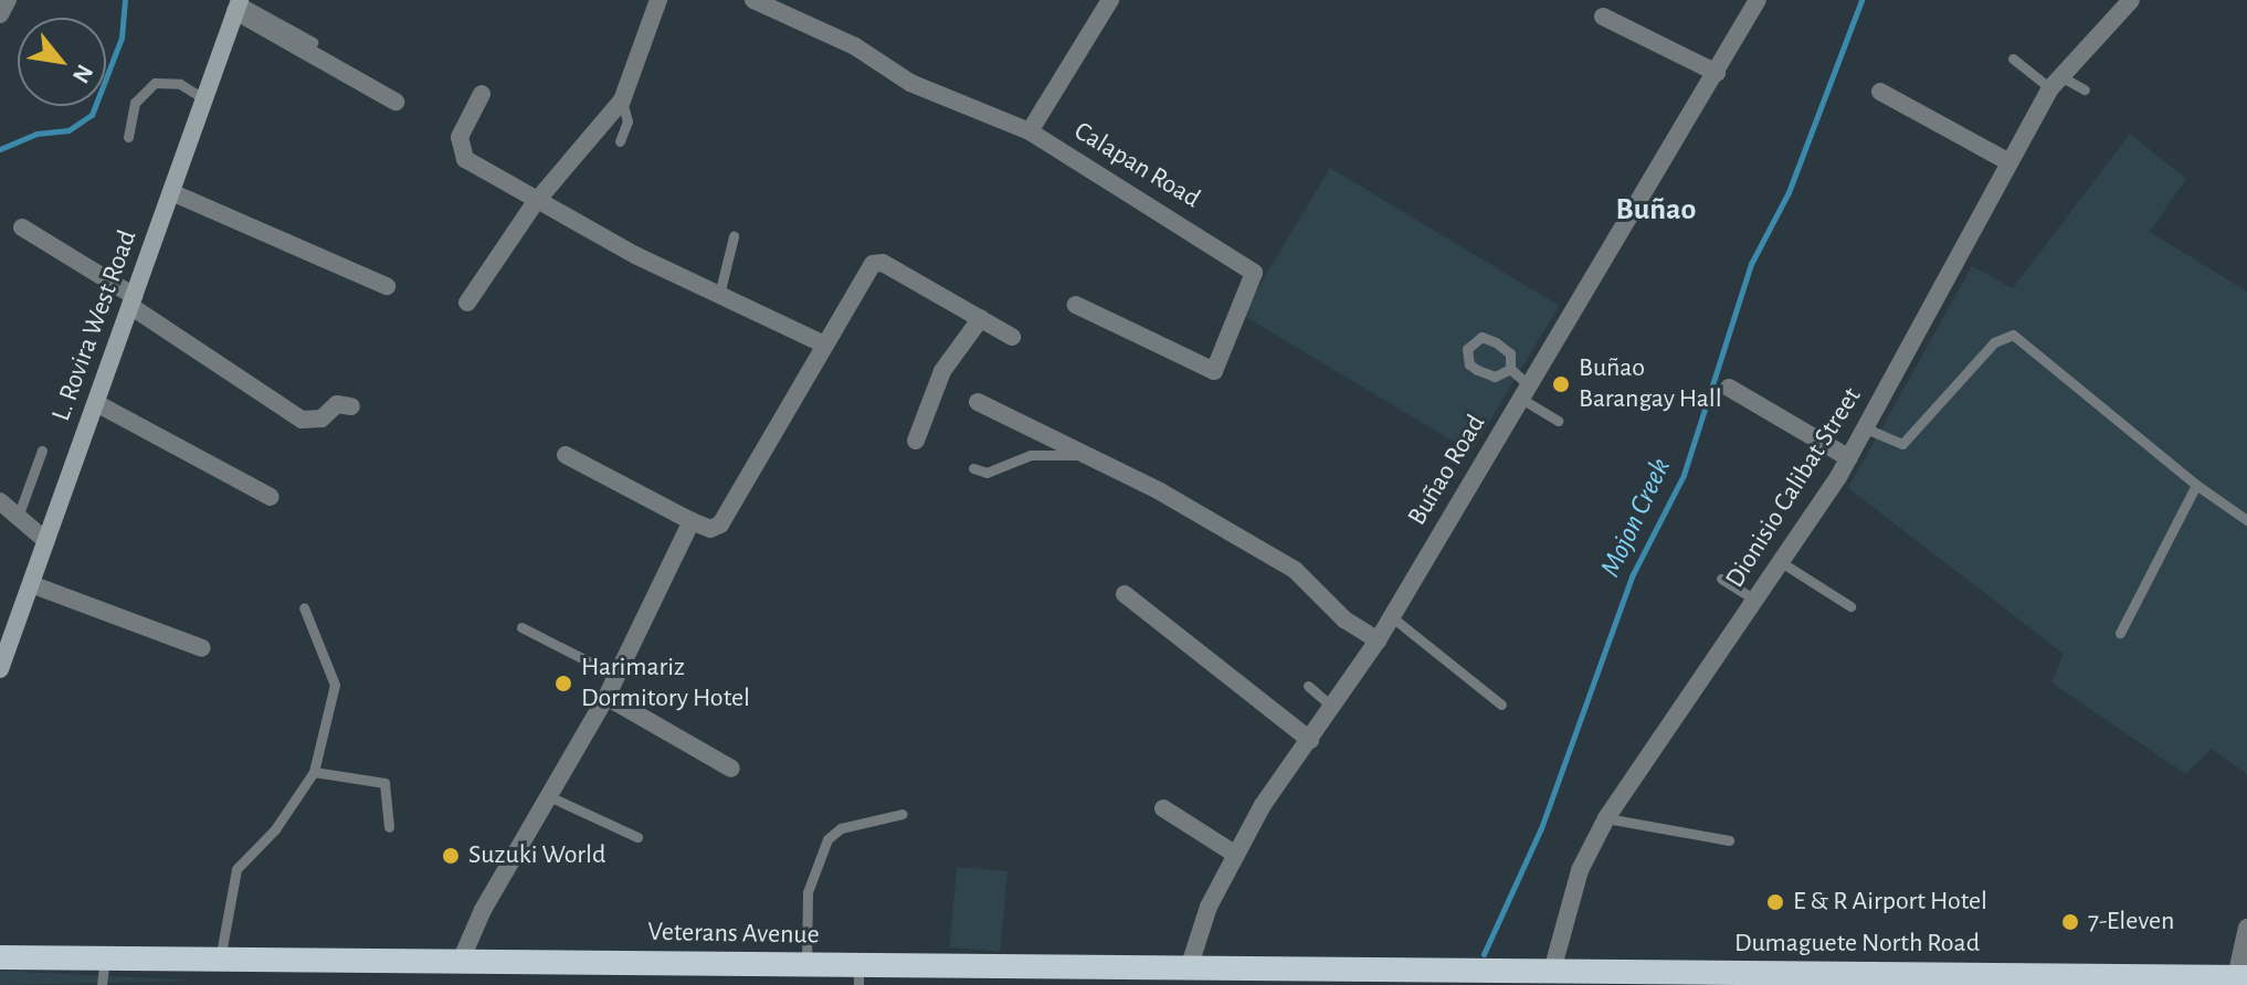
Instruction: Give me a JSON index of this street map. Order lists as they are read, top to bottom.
{
  "streets": {
    "highway": ["Veterans Avenue", "Dumaguete North Road"],
    "main road": ["L. Rovira West Road"],
    "street": ["Calapan Road", "Buñao Road", "Dionisio Calibat Street"]
  },
  "crossings": [
    ["Buñao Road", "Veterans Avenue"],
    ["Dionisio Calibat Street", "Dumaguete North Road"],
    ["Veterans Avenue", "Dumaguete North Road"]
  ],
  "districts": ["Buñao"],
  "water": ["Mojon Creek"],
  "places": [
    "Buñao Barangay Hall",
    "Harimariz Dormitory Hotel",
    "Suzuki World",
    "E & R Airport Hotel",
    "7-Eleven"
  ],
  "north": "bottom right"
}
